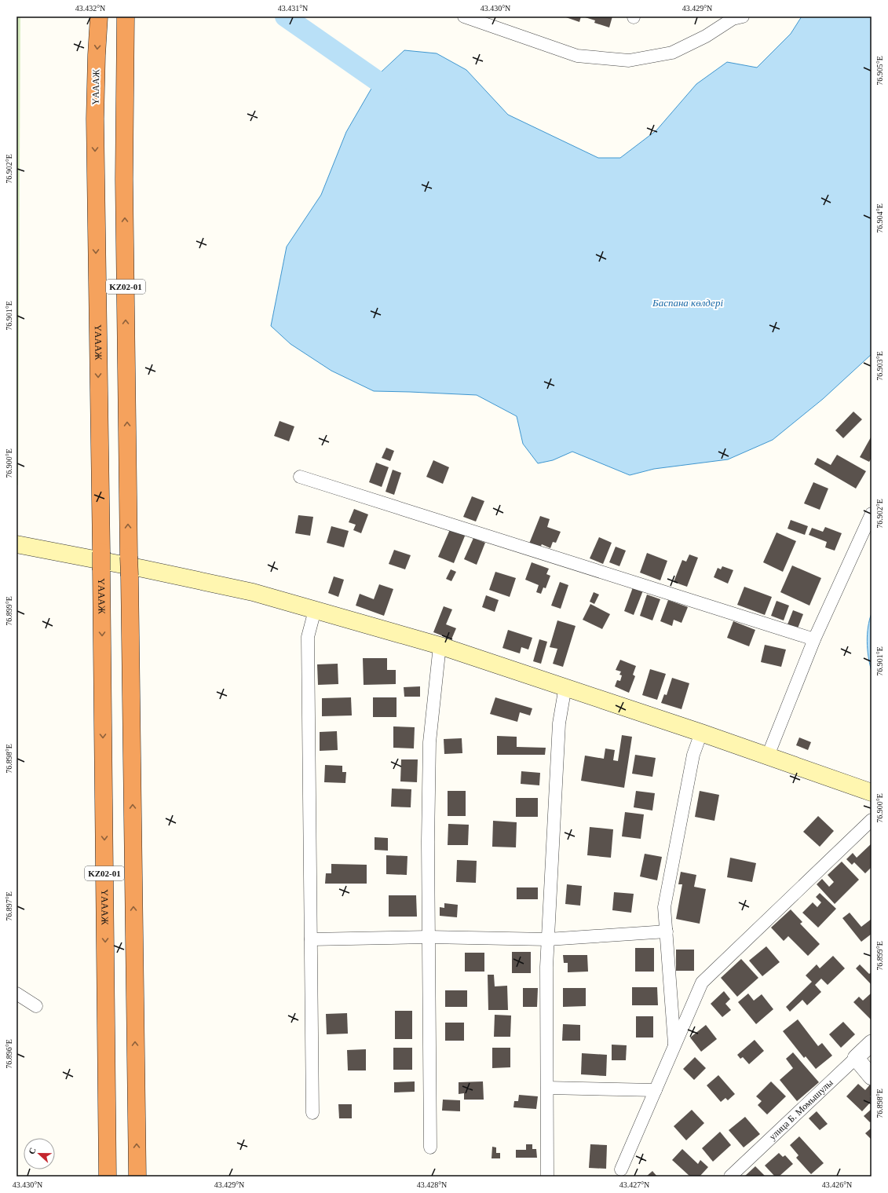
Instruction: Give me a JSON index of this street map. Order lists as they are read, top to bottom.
{
  "streets": {
    "highway": ["ҮАААЖ", "KZ02-01"],
    "street": ["улица Б. Момышулы"]
  },
  "water": ["Баспана көлдері"],
  "north": "left",
  "coordinates": [
    "43.432°N",
    "43.431°N",
    "43.430°N",
    "43.429°N",
    "76.905°E",
    "76.902°E",
    "76.904°E",
    "76.901°E",
    "76.903°E",
    "76.900°E",
    "76.899°E",
    "76.898°E",
    "76.897°E",
    "76.896°E",
    "43.428°N",
    "43.427°N",
    "43.426°N"
  ]
}
